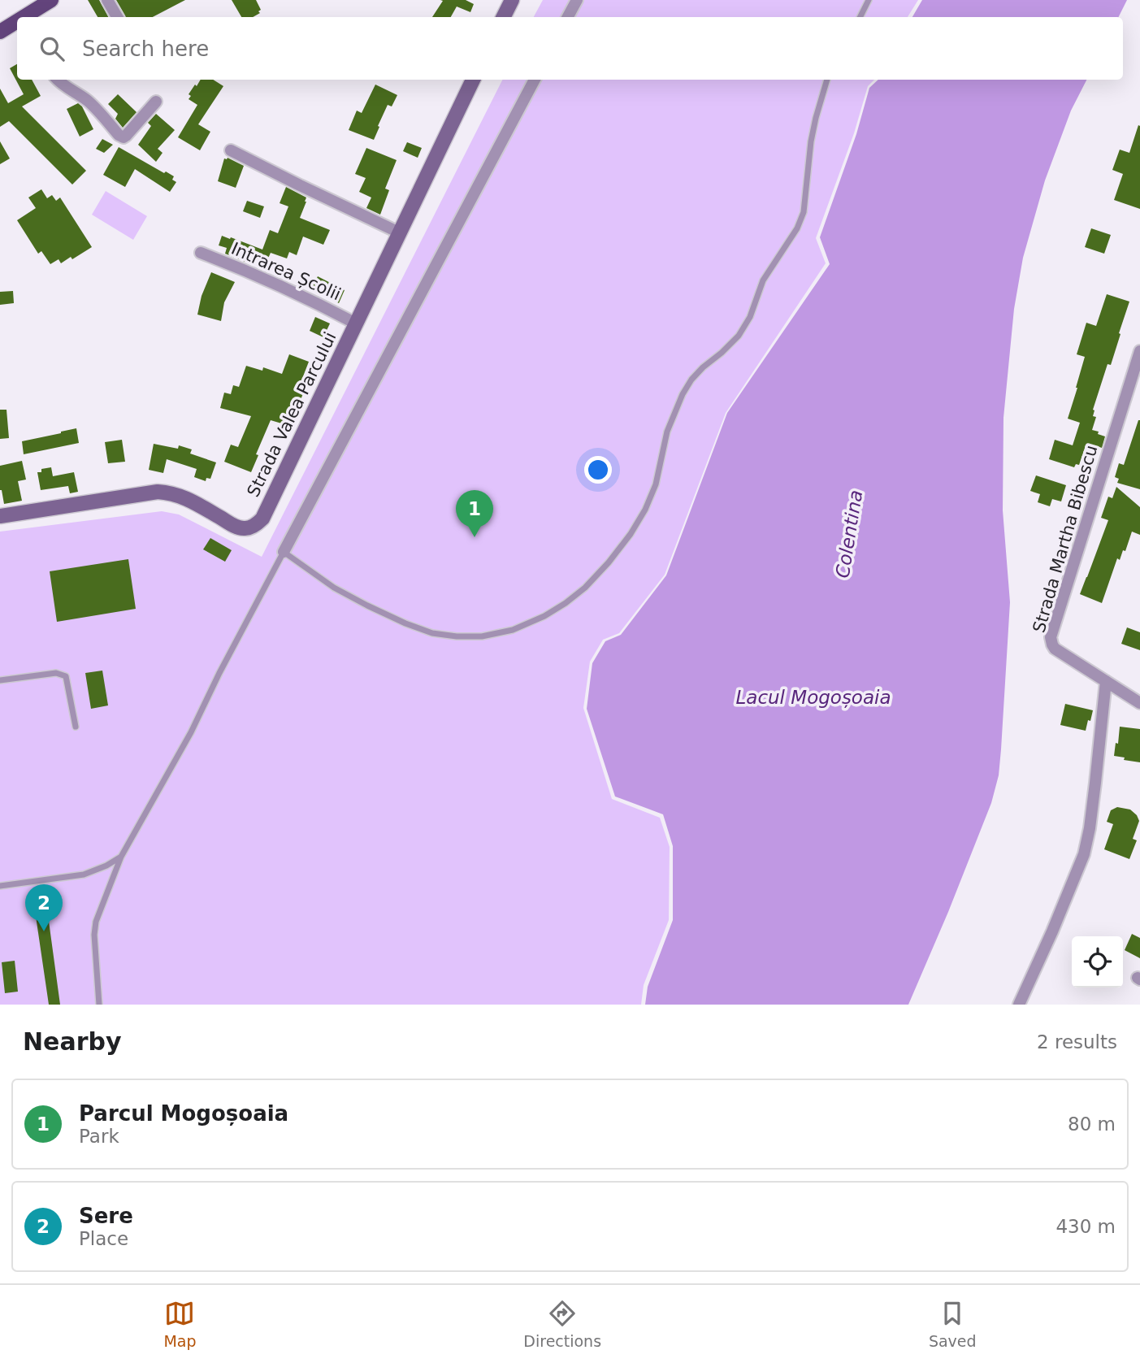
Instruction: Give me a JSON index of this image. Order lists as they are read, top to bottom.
{
  "streets": {
    "street": ["Intrarea Școlii", "Strada Valea Parcului", "Strada Martha Bibescu"]
  },
  "crossings": [
    ["Intrarea Școlii", "Strada Valea Parcului"]
  ],
  "water": ["Colentina", "Lacul Mogoșoaia"],
  "page": {
    "search": "Search here",
    "pins": ["1", "2"],
    "heading": ["Nearby", "2 results"],
    "list": [
      {
        "mark": "1",
        "name": "Parcul Mogoșoaia",
        "note": "Park",
        "value": "80 m"
      },
      {
        "mark": "2",
        "name": "Sere",
        "note": "Place",
        "value": "430 m"
      }
    ],
    "nav": ["Map", "Directions", "Saved"]
  }
}
